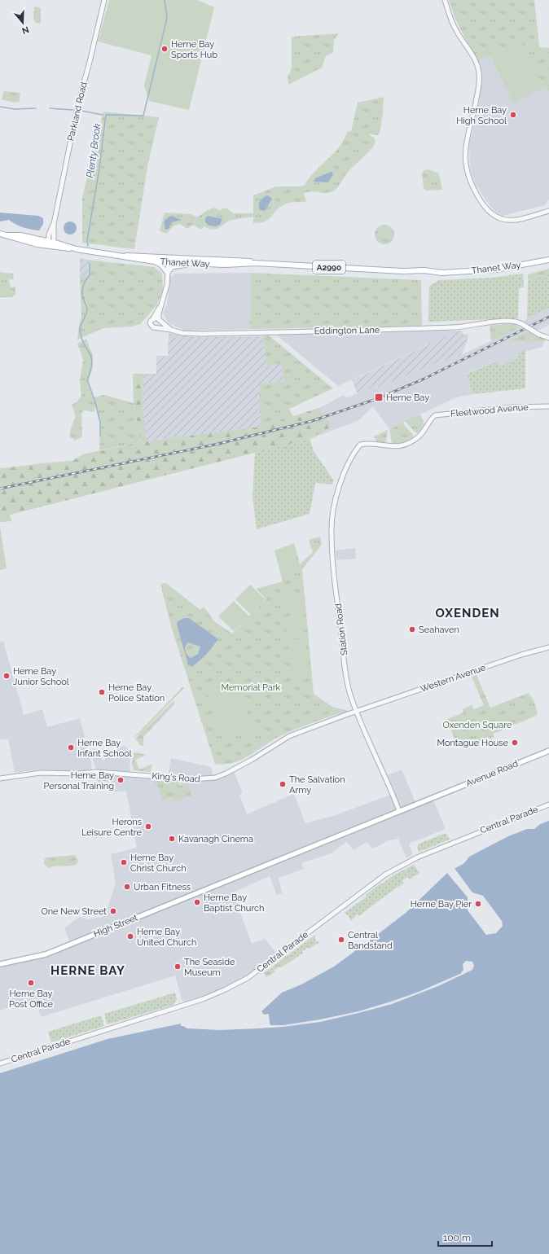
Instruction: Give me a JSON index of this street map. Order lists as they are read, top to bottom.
{
  "streets": {
    "main road": [
      "Thanet Way",
      "A2990",
      "Avenue Road",
      "High Street"
    ],
    "street": [
      "Parkland Road",
      "Eddington Lane",
      "Fleetwood Avenue",
      "Station Road",
      "Western Avenue",
      "King's Road",
      "Central Parade"
    ]
  },
  "crossings": [
    ["Parkland Road", "Thanet Way"],
    ["Fleetwood Avenue", "Station Road"],
    ["Station Road", "Western Avenue"],
    ["Station Road", "Avenue Road"],
    ["Station Road", "King's Road"],
    ["Station Road", "High Street"],
    ["Western Avenue", "King's Road"],
    ["Avenue Road", "High Street"]
  ],
  "districts": ["OXENDEN", "HERNE BAY"],
  "water": ["Plenty Brook"],
  "parks": ["Memorial Park", "Oxenden Square"],
  "places": {
    "other": [
      "Herne Bay Sports Hub",
      "Herne Bay High School",
      "Seahaven",
      "Herne Bay Junior School",
      "Herne Bay Police Station",
      "Montague House",
      "Herne Bay Infant School",
      "Herne Bay Personal Training",
      "The Salvation Army",
      "Herons Leisure Centre",
      "Kavanagh Cinema",
      "Herne Bay Christ Church",
      "Urban Fitness",
      "Herne Bay Baptist Church",
      "Herne Bay Pier",
      "One New Street",
      "Herne Bay United Church",
      "Central Bandstand",
      "The Seaside Museum",
      "Herne Bay Post Office"
    ],
    "transit": ["Herne Bay"]
  },
  "scale_bar": "100 m",
  "north": "bottom"
}
